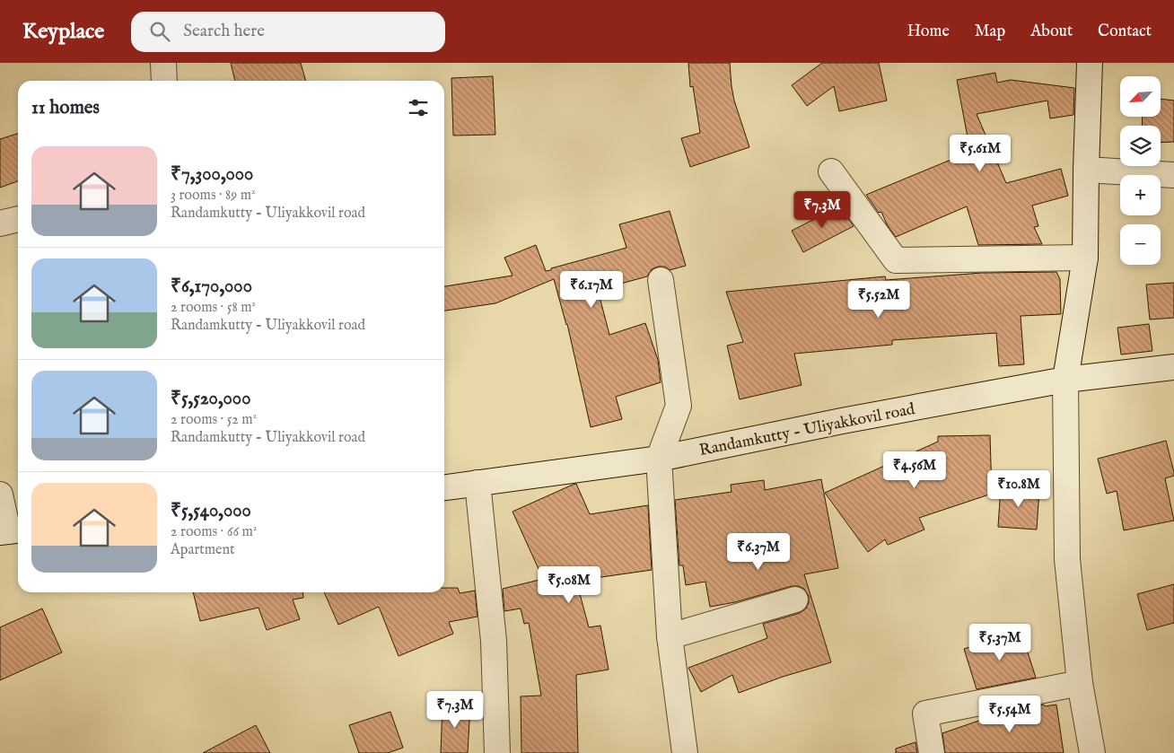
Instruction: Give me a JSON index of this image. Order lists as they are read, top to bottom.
{
  "streets": {
    "street": ["Randamkutty - Uliyakkovil road"]
  },
  "north": "bottom left",
  "page": {
    "header": "Keyplace",
    "search": "Search here",
    "nav": [
      "Home",
      "Map",
      "About",
      "Contact"
    ],
    "map_buttons": ["+", "−"],
    "heading": "11 homes",
    "price": [
      "₹5.61M",
      "₹7.3M",
      "₹6.17M",
      "₹5.52M",
      "₹4.56M",
      "₹10.8M",
      "₹6.37M",
      "₹5.08M",
      "₹5.37M",
      "₹7.3M",
      "₹5.54M"
    ],
    "list": [
      {
        "name": "₹7,300,000",
        "note": "3 rooms · 89 m² · Randamkutty - Uliyakkovil road"
      },
      {
        "name": "₹6,170,000",
        "note": "2 rooms · 58 m² · Randamkutty - Uliyakkovil road"
      },
      {
        "name": "₹5,520,000",
        "note": "2 rooms · 52 m² · Randamkutty - Uliyakkovil road"
      },
      {
        "name": "₹5,540,000",
        "note": "2 rooms · 66 m² · Apartment"
      }
    ]
  }
}
